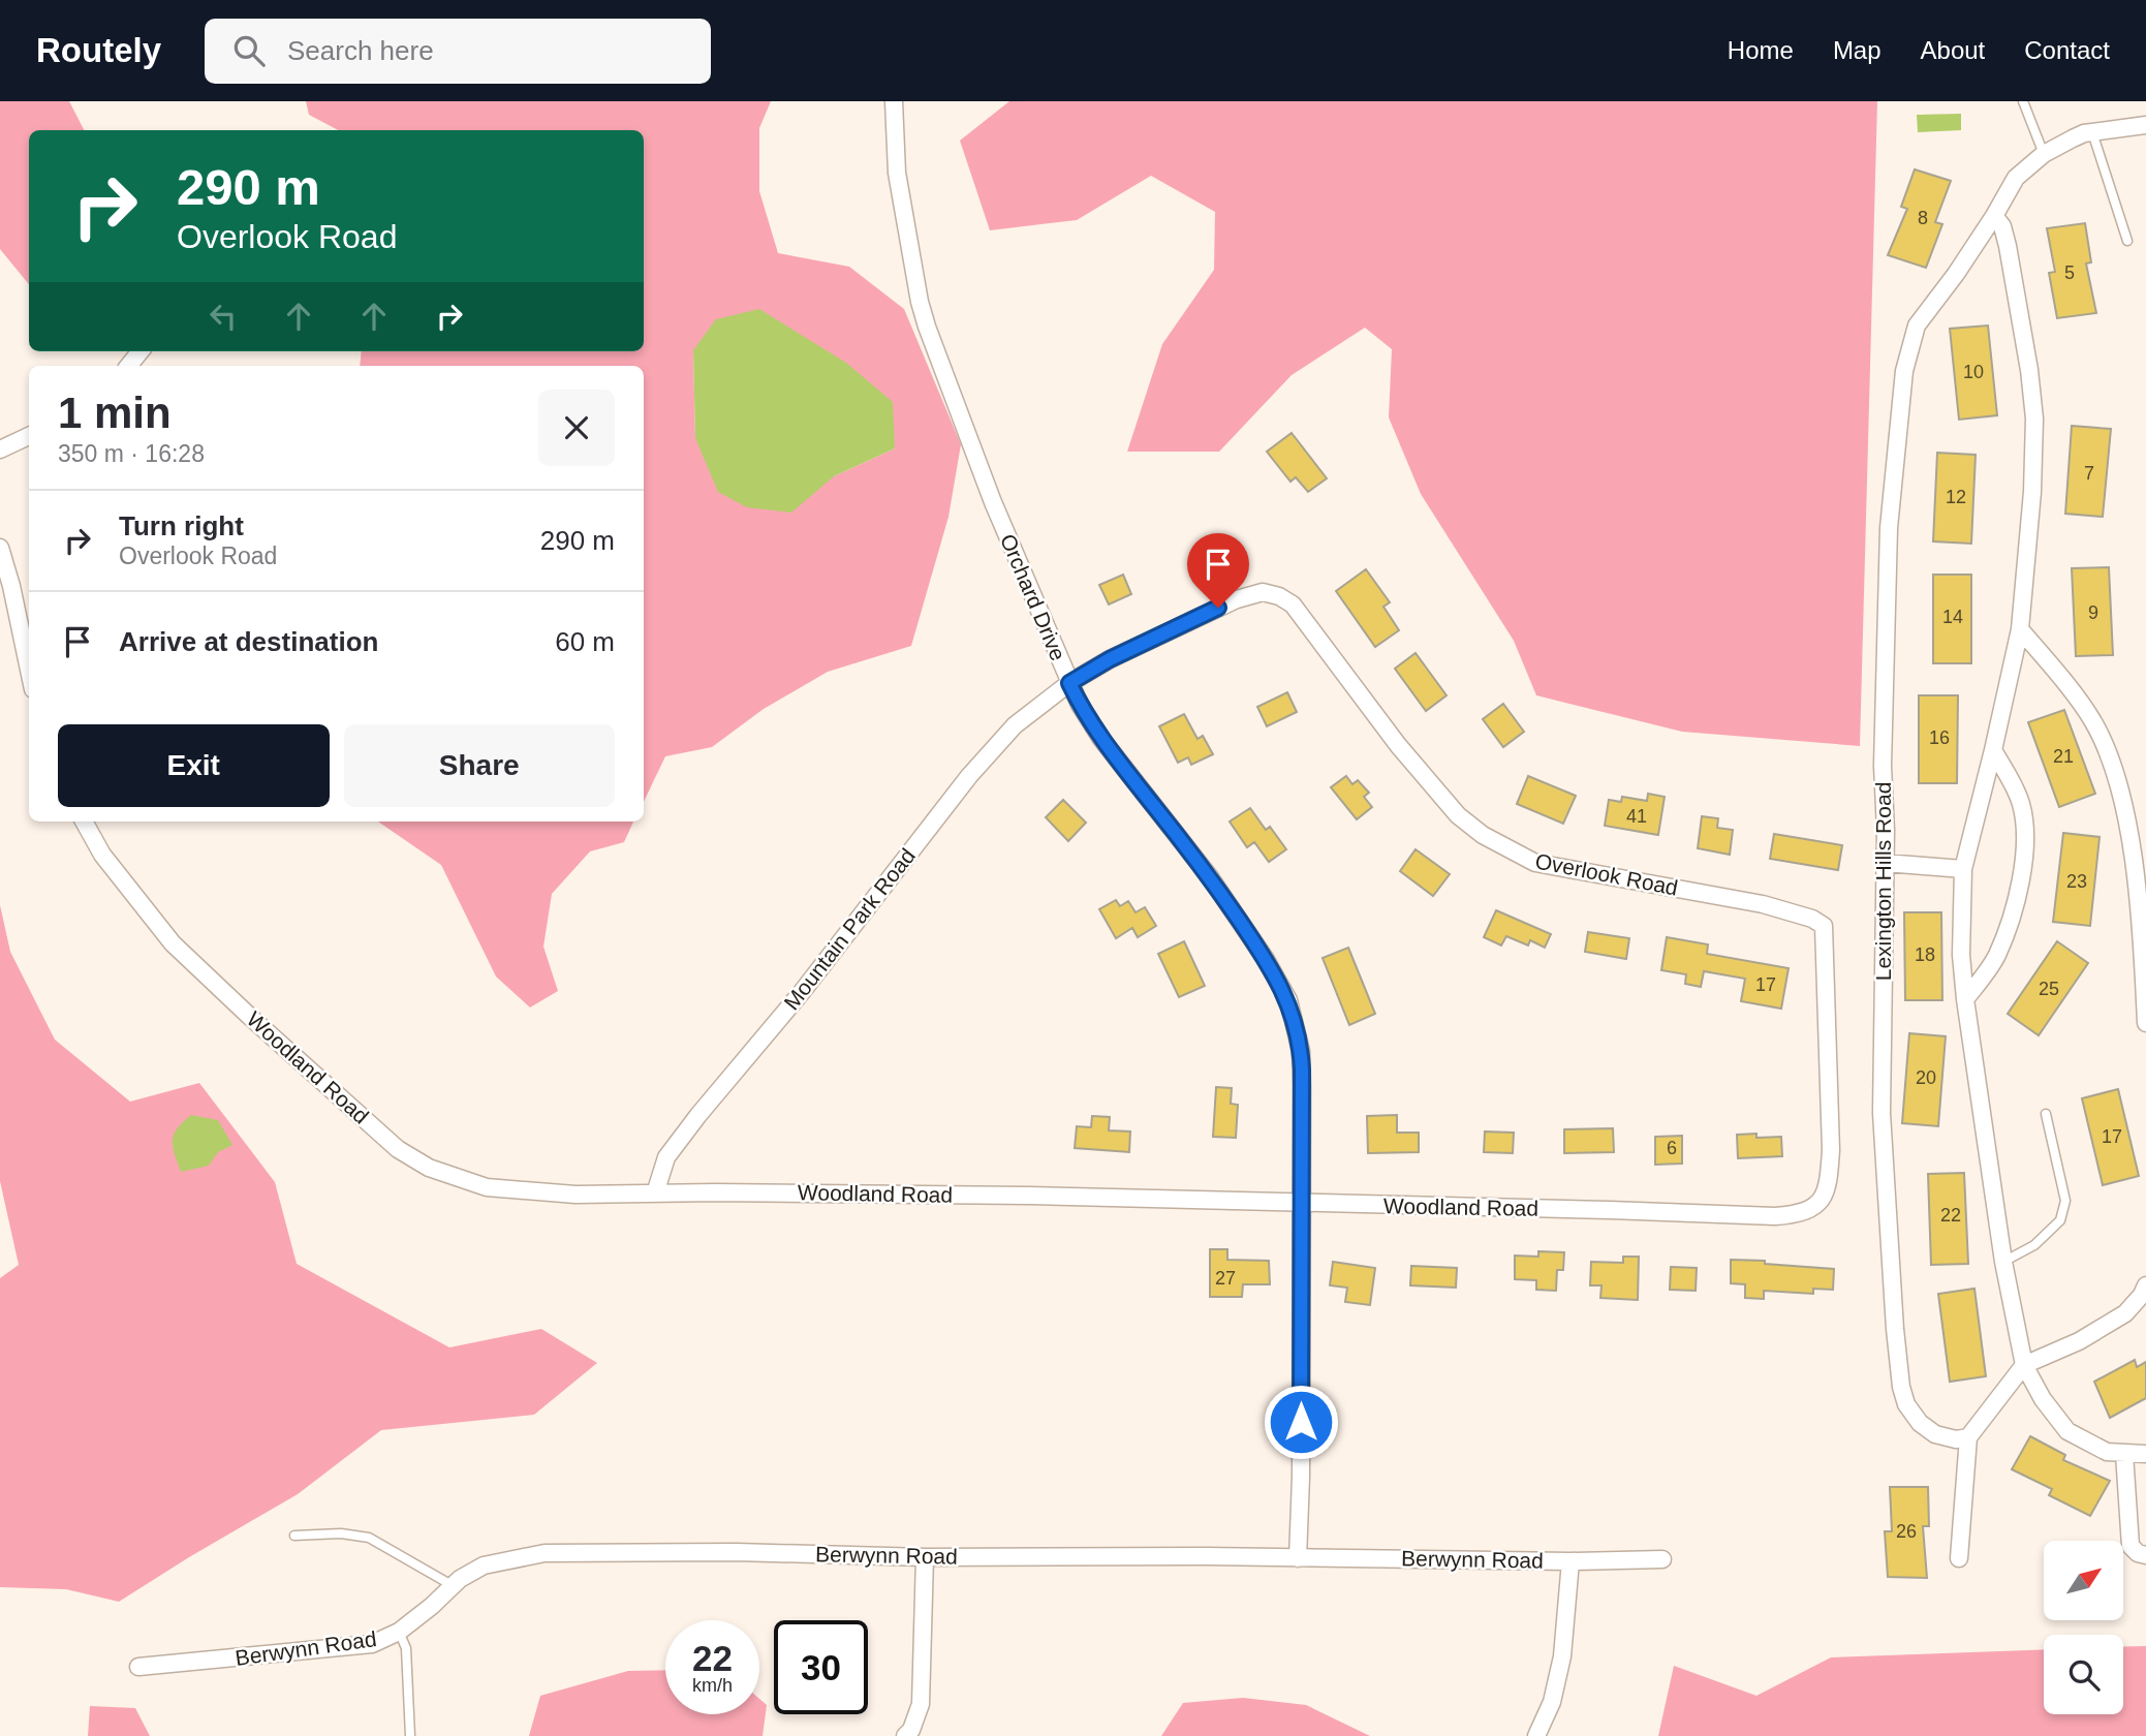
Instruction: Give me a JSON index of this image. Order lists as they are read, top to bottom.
{
  "streets": {
    "street": [
      "Orchard Drive",
      "Overlook Road",
      "Lexington Hills Road",
      "Mountain Park Road",
      "Woodland Road",
      "Berwynn Road"
    ]
  },
  "crossings": [
    ["Orchard Drive", "Overlook Road"],
    ["Orchard Drive", "Mountain Park Road"],
    ["Orchard Drive", "Woodland Road"],
    ["Orchard Drive", "Berwynn Road"],
    ["Overlook Road", "Mountain Park Road"],
    ["Overlook Road", "Woodland Road"],
    ["Mountain Park Road", "Woodland Road"]
  ],
  "house_numbers": [
    "8",
    "5",
    "10",
    "7",
    "12",
    "9",
    "14",
    "16",
    "21",
    "41",
    "23",
    "18",
    "17",
    "25",
    "20",
    "17",
    "6",
    "22",
    "27",
    "26"
  ],
  "north": "top right",
  "page": {
    "header": "Routely",
    "search": "Search here",
    "nav": [
      "Home",
      "Map",
      "About",
      "Contact"
    ],
    "turn": ["290 m", "Overlook Road"],
    "heading": ["1 min", "350 m · 16:28"],
    "list": [
      {
        "name": "Turn right",
        "note": "Overlook Road",
        "value": "290 m"
      },
      {
        "name": "Arrive at destination",
        "value": "60 m"
      }
    ],
    "buttons": ["Exit", "Share"],
    "speed": "22 km/h",
    "limit": "30"
  }
}
